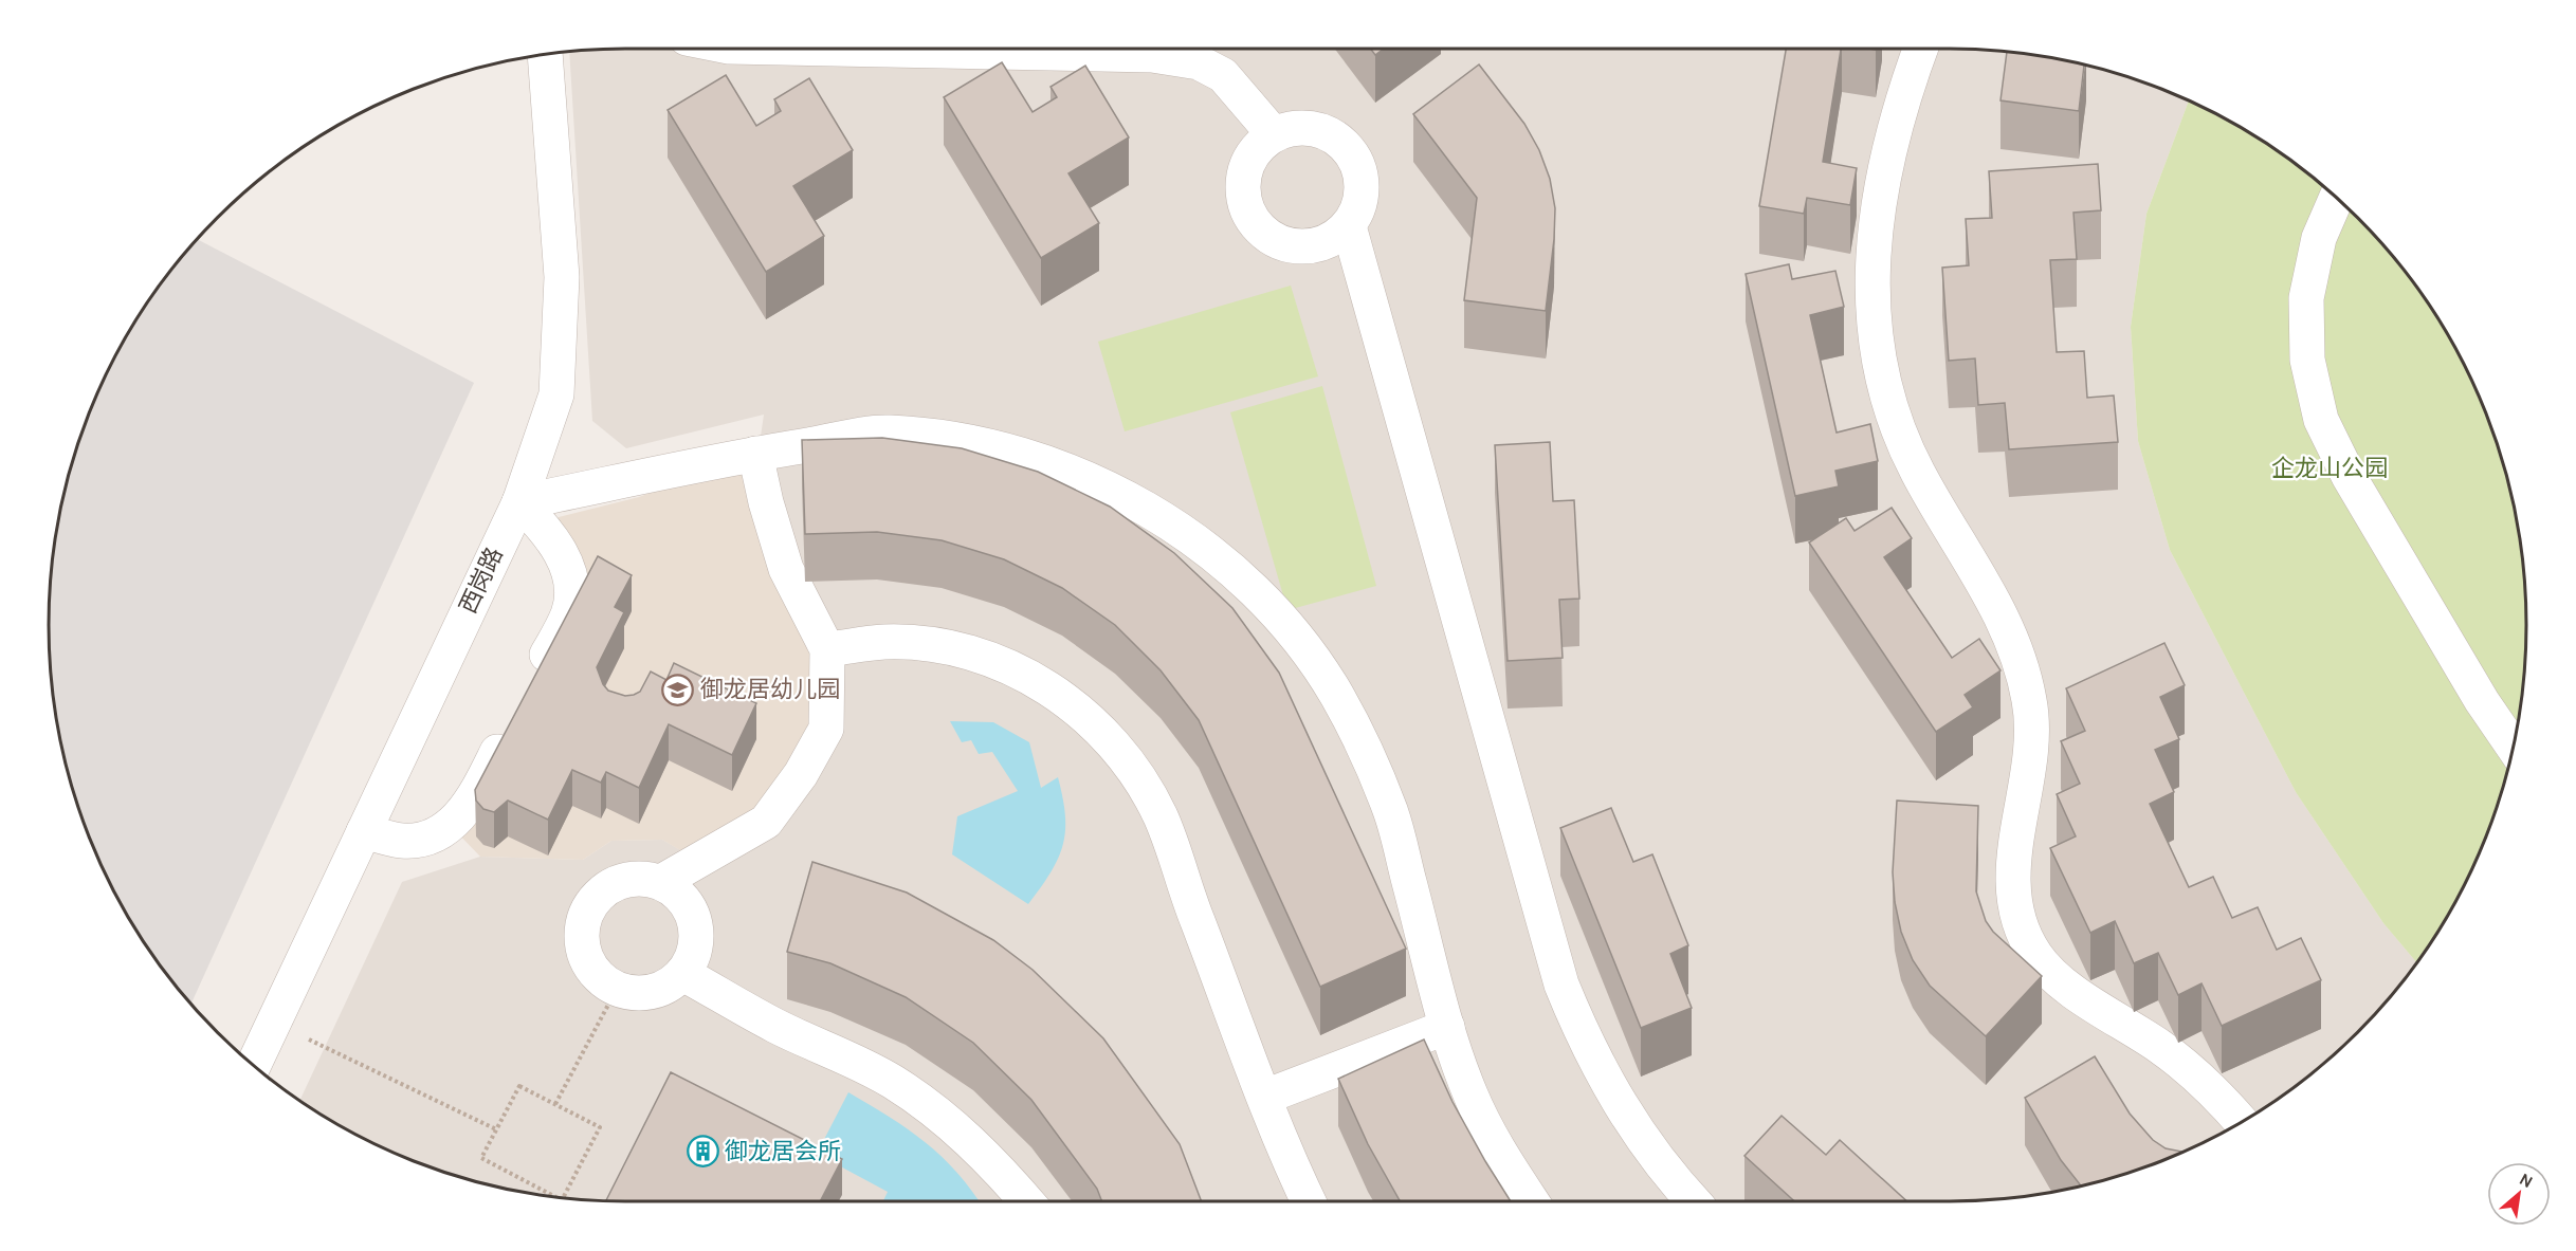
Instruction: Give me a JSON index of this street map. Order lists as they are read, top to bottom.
{
  "streets": {
    "street": ["西岗路"]
  },
  "parks": ["企龙山公园"],
  "places": {
    "school or university": ["御龙居幼儿园"],
    "building": ["御龙居会所"]
  },
  "north": "top right"
}
